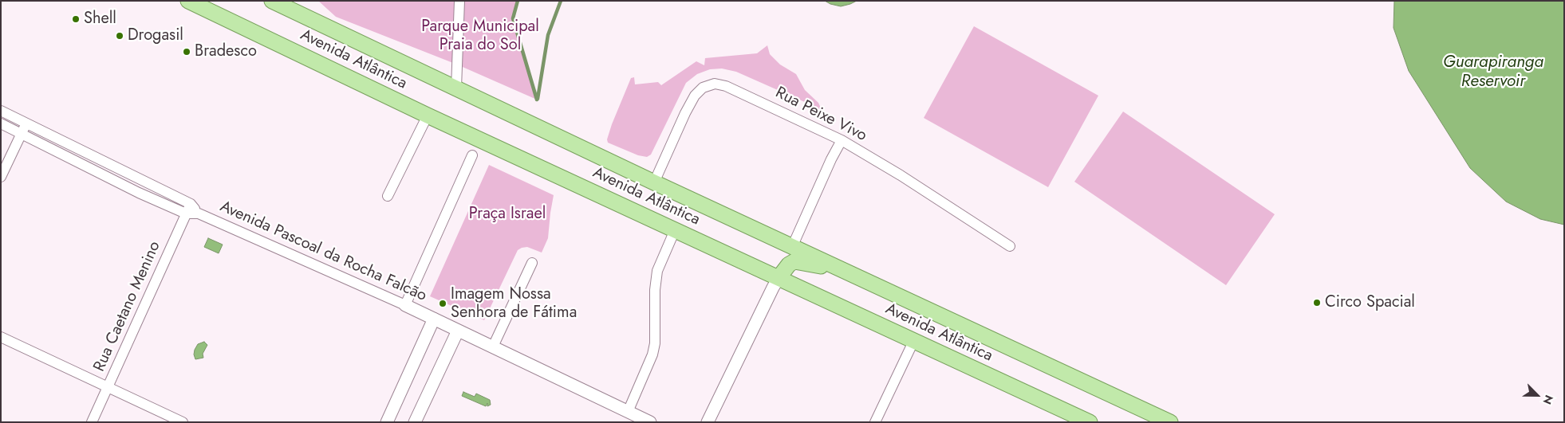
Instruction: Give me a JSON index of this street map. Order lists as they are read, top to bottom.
{
  "streets": {
    "main road": ["Avenida Atlântica"],
    "street": ["Rua Peixe Vivo", "Avenida Pascoal da Rocha Falcão", "Rua Caetano Menino"]
  },
  "crossings": [
    ["Avenida Atlântica", "Rua Peixe Vivo"],
    ["Avenida Pascoal da Rocha Falcão", "Rua Caetano Menino"]
  ],
  "water": ["Guarapiranga Reservoir"],
  "parks": ["Parque Municipal Praia do Sol", "Praça Israel"],
  "places": [
    "Shell",
    "Drogasil",
    "Bradesco",
    "Circo Spacial",
    "Imagem Nossa Senhora de Fátima"
  ],
  "north": "bottom right"
}
